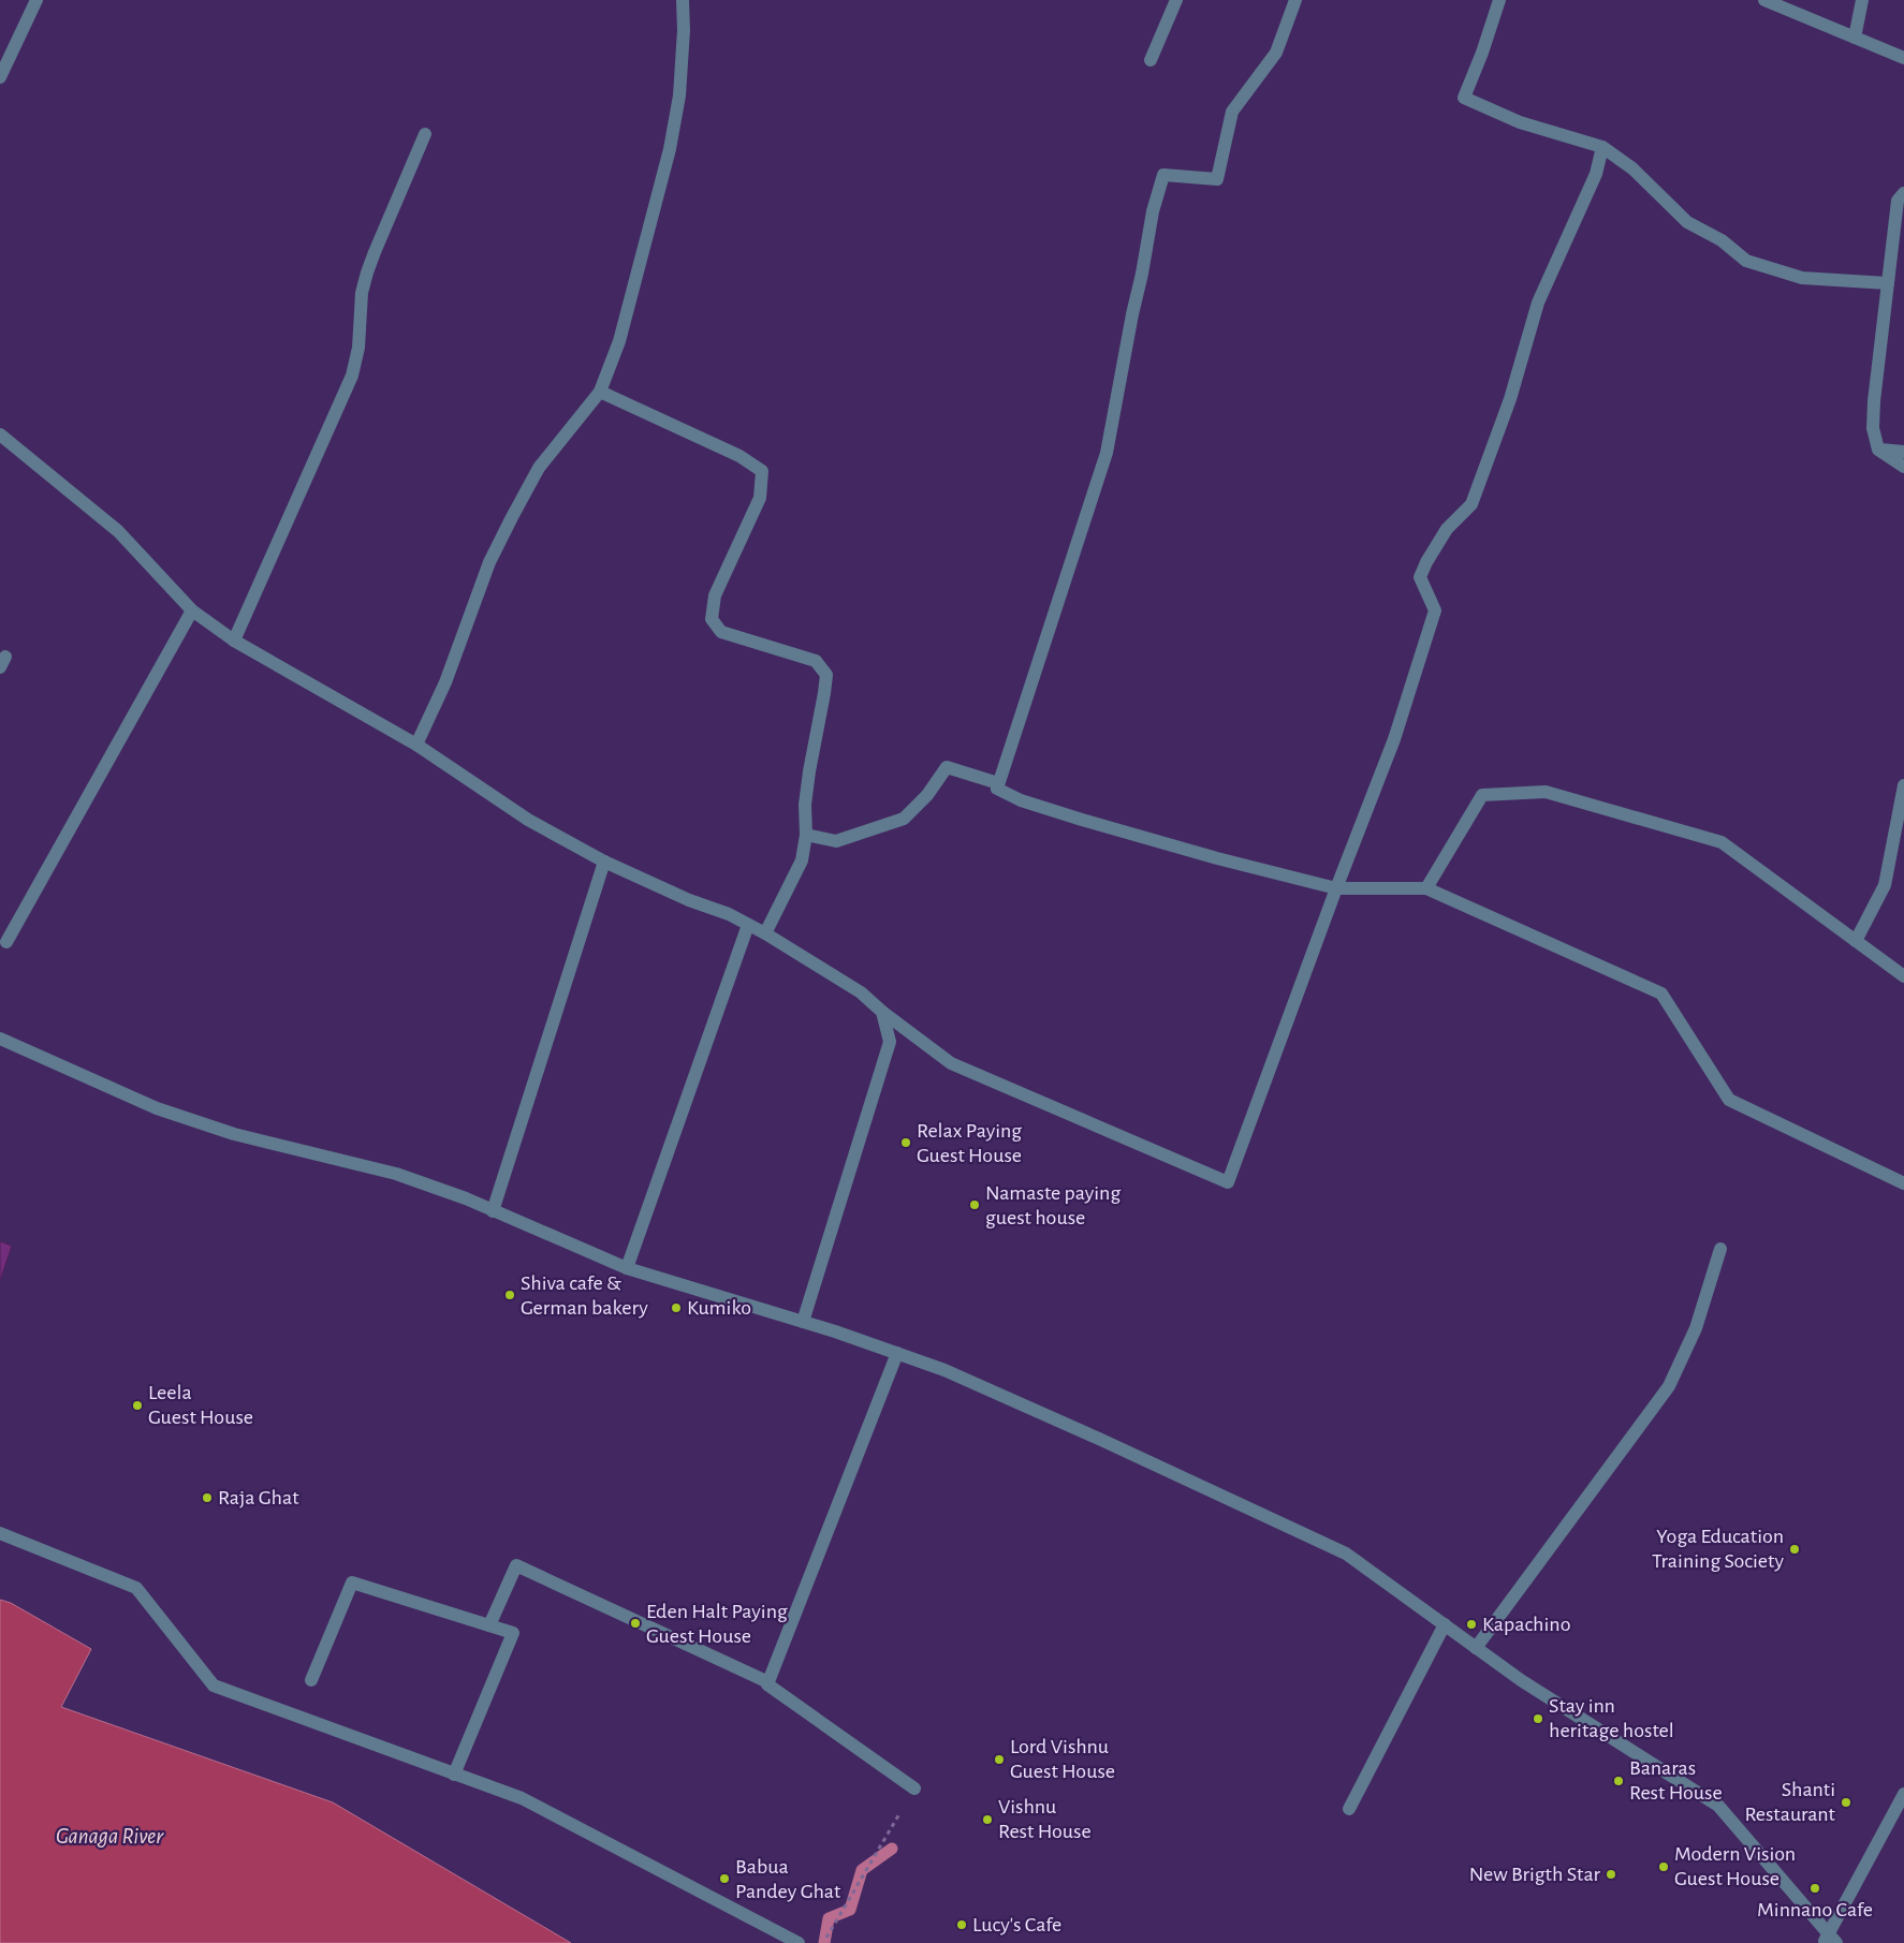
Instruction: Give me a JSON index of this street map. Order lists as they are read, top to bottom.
{
  "water": ["Ganaga River"],
  "places": [
    "Relax Paying Guest House",
    "Namaste paying guest house",
    "Shiva cafe & German bakery",
    "Kumiko",
    "Leela Guest House",
    "Raja Ghat",
    "Yoga Education Training Society",
    "Eden Halt Paying Guest House",
    "Kapachino",
    "Stay inn heritage hostel",
    "Lord Vishnu Guest House",
    "Banaras Rest House",
    "Shanti Restaurant",
    "Vishnu Rest House",
    "Modern Vision Guest House",
    "New Brigth Star",
    "Babua Pandey Ghat",
    "Minnano Cafe",
    "Lucy's Cafe"
  ]
}
